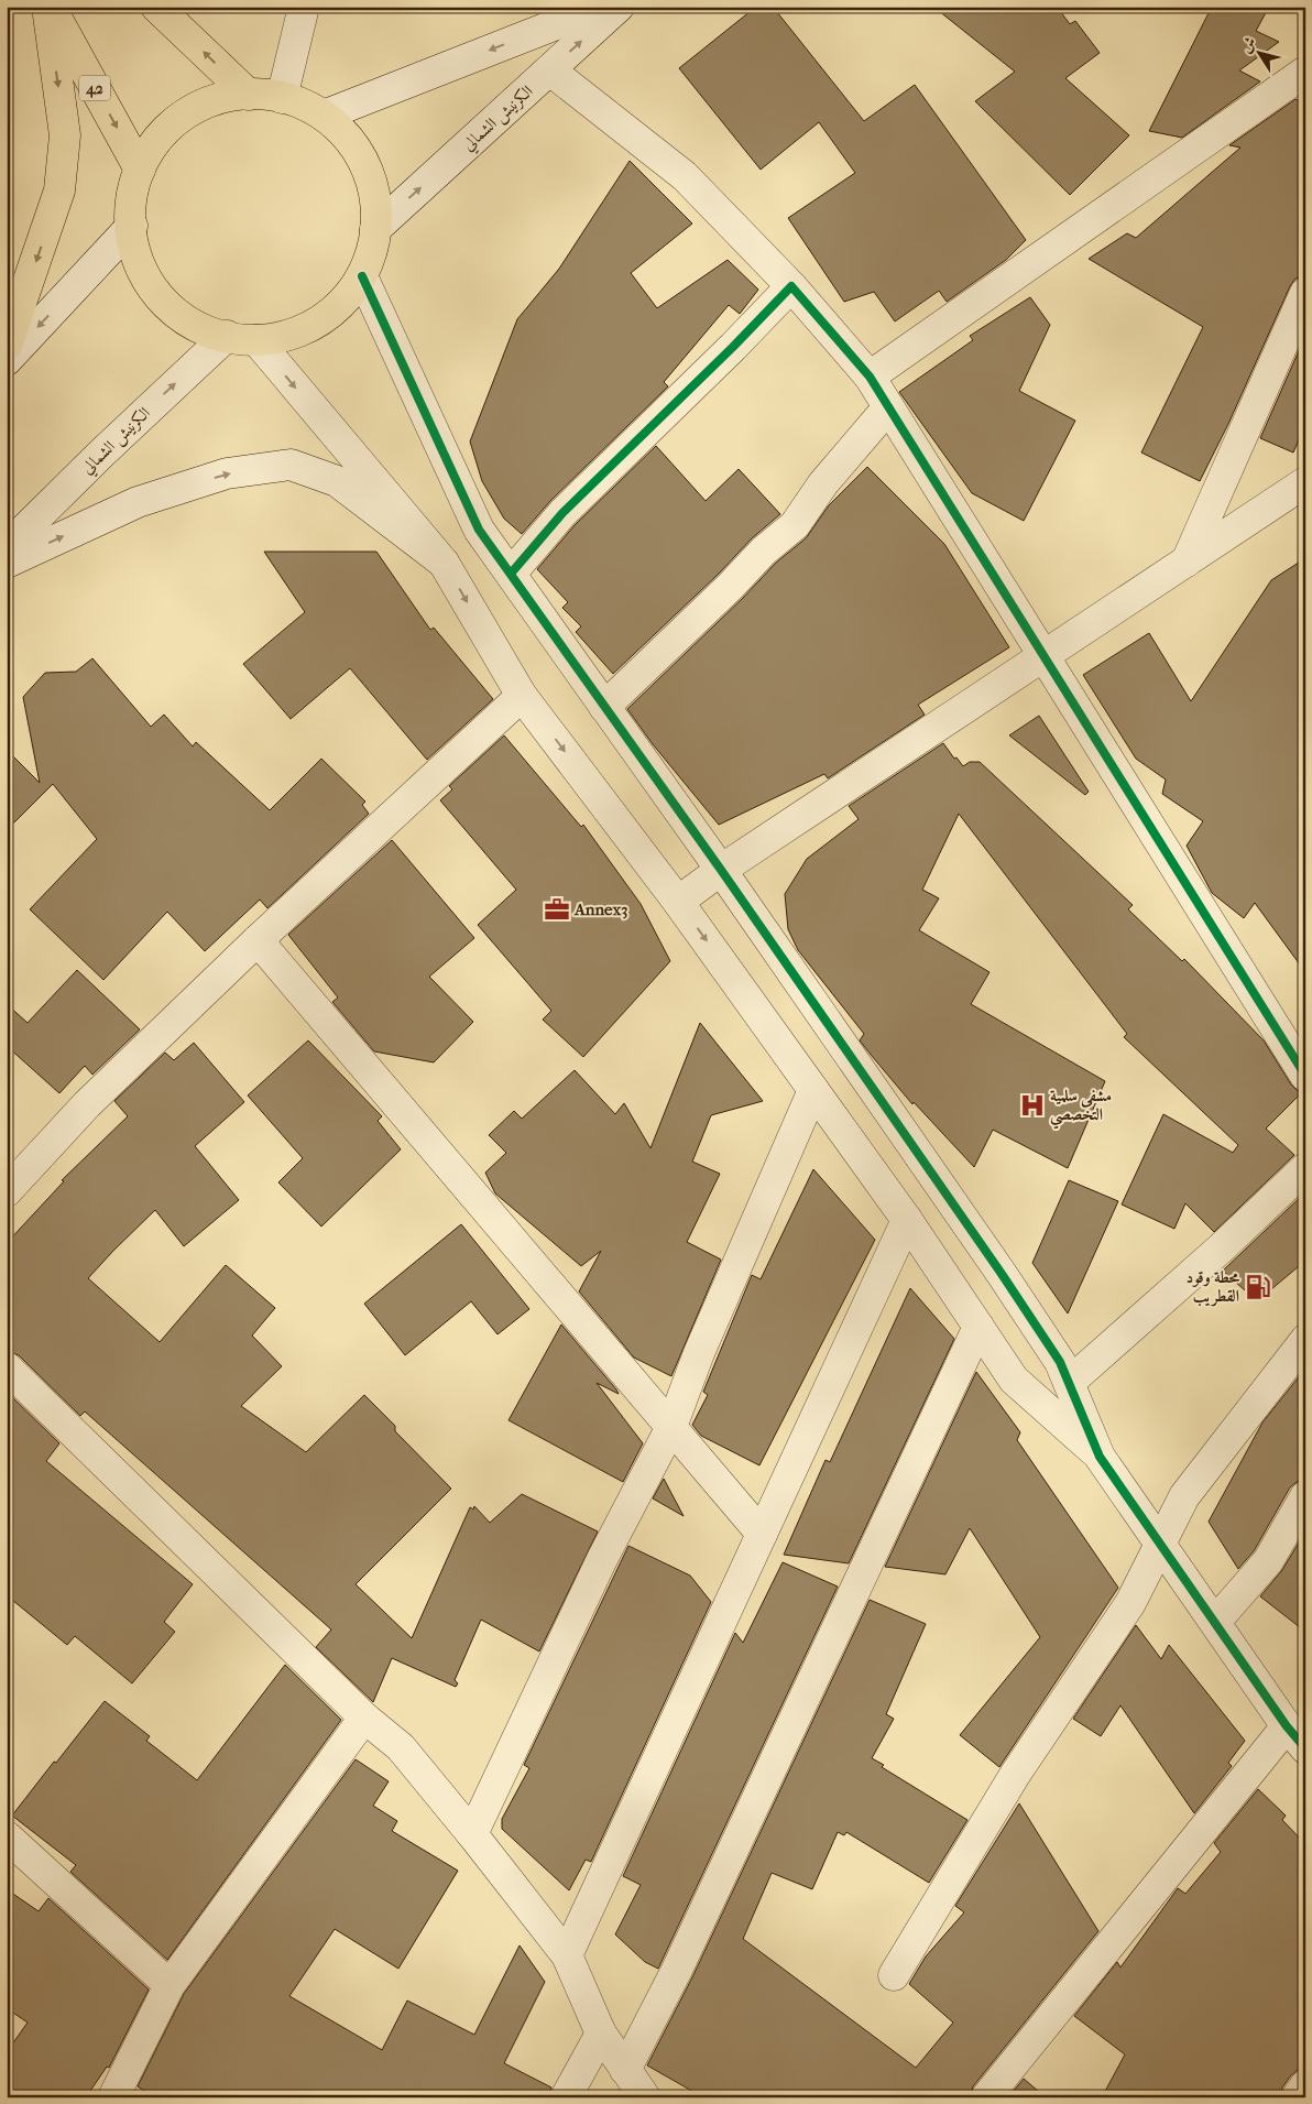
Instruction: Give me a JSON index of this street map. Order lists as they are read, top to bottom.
{
  "streets": {
    "main road": ["42"],
    "street": ["الكرنيش الشمالي"]
  },
  "places": {
    "office": ["Annex3"],
    "hospital": ["مشفى سلمية التخصصي"],
    "fuel station": ["محطة وقود القطريب"]
  },
  "north": "top left"
}
